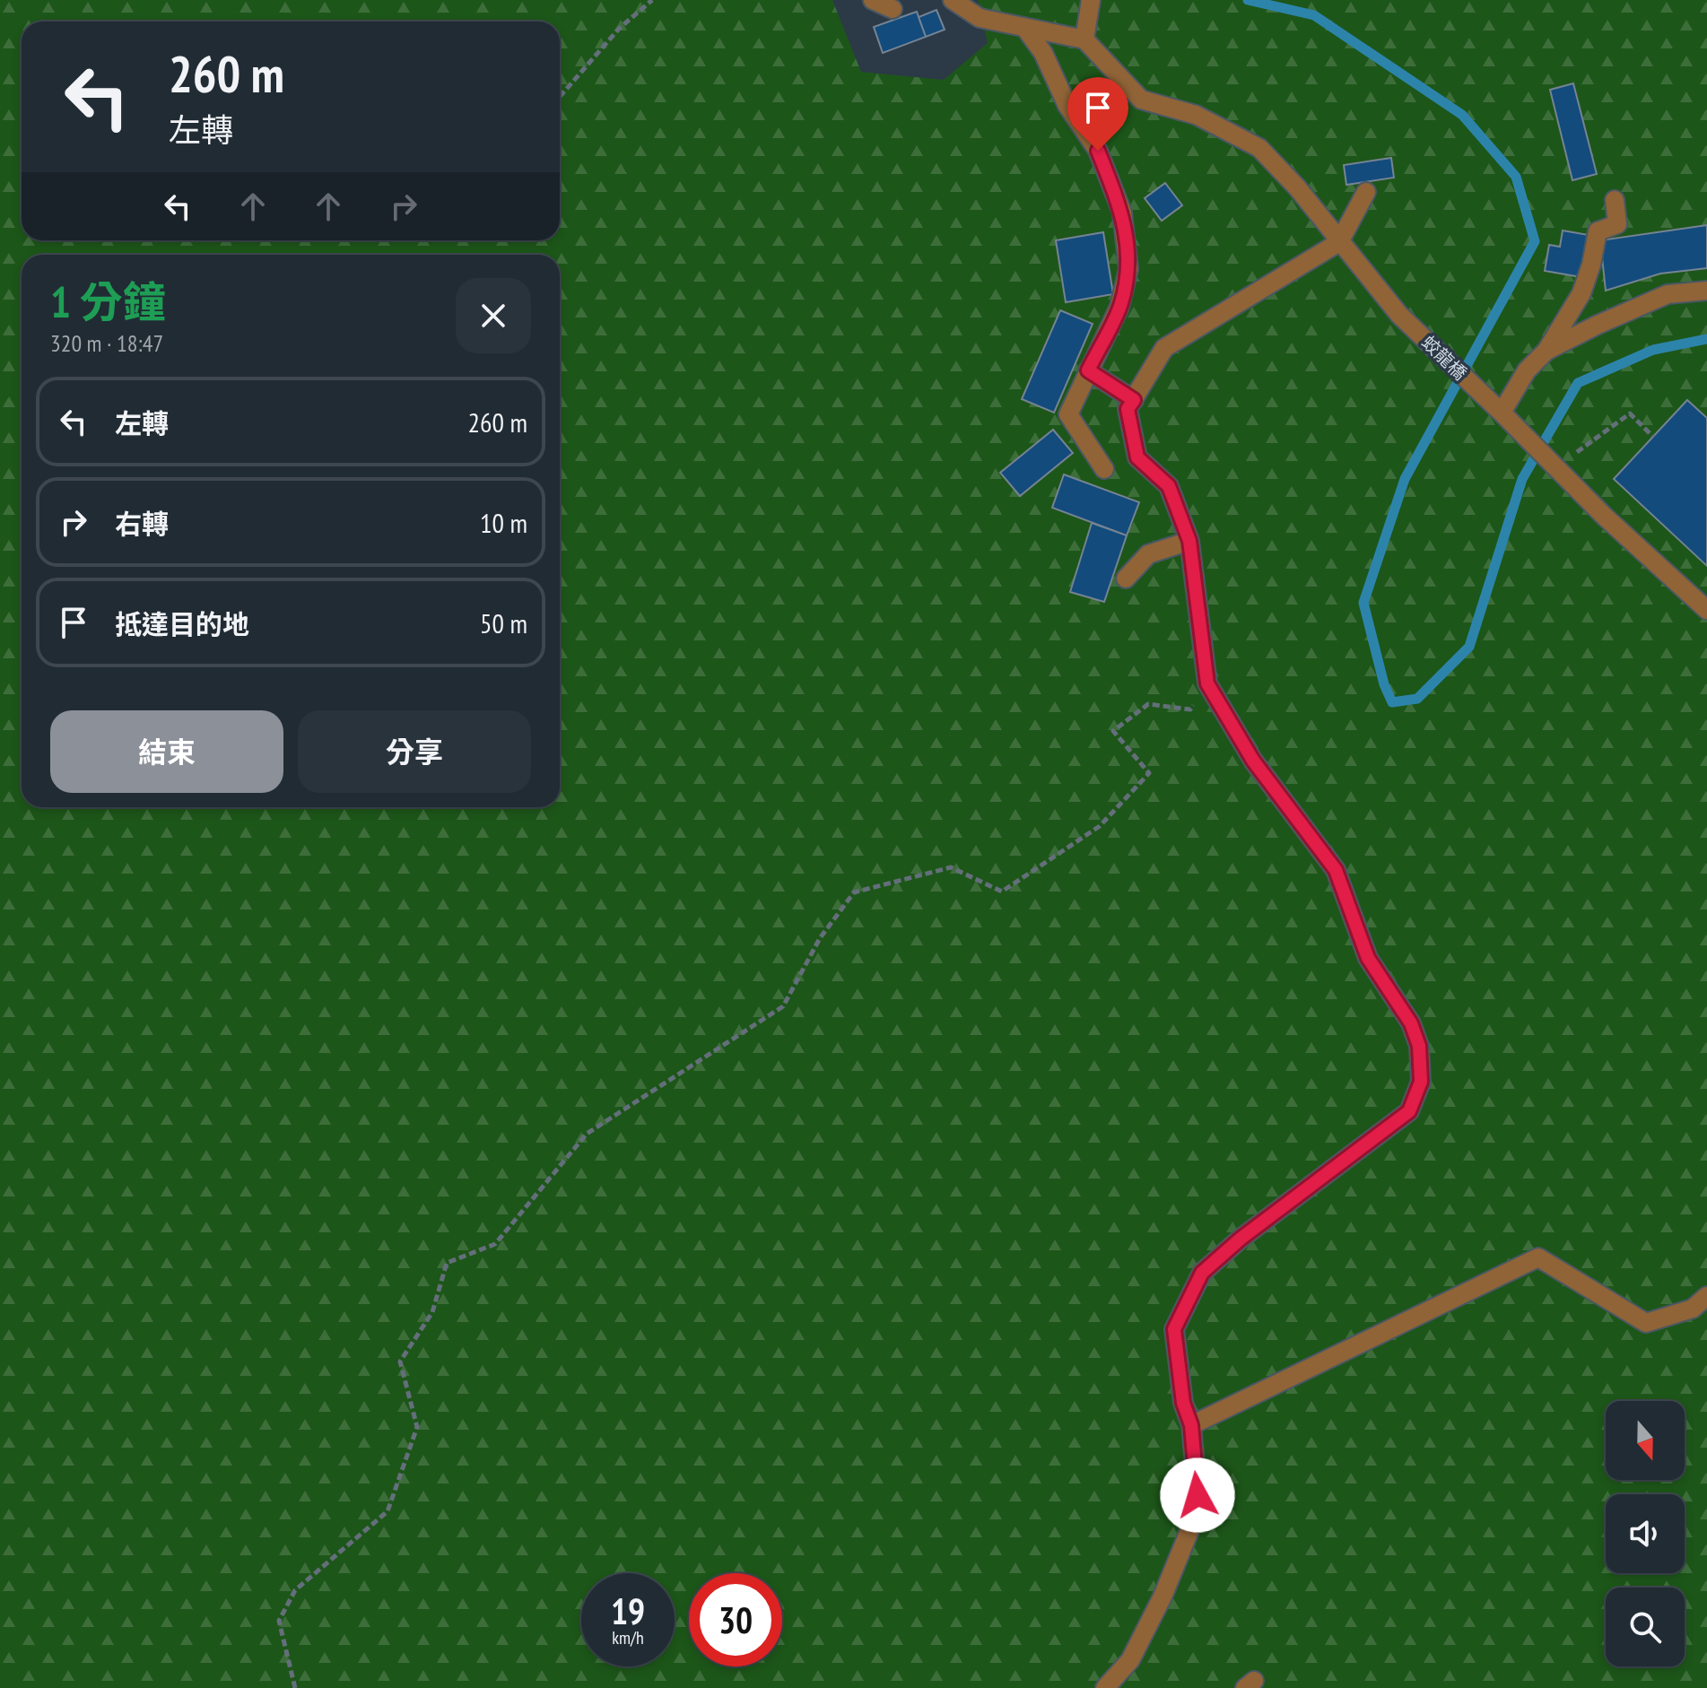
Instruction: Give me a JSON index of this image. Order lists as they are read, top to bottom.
{
  "streets": {
    "street": ["蛟龍橋"]
  },
  "north": "bottom",
  "page": {
    "turn": ["260 m", "左轉"],
    "heading": ["1 分鐘", "320 m · 18:47"],
    "list": [
      {
        "name": "左轉",
        "value": "260 m"
      },
      {
        "name": "右轉",
        "value": "10 m"
      },
      {
        "name": "抵達目的地",
        "value": "50 m"
      }
    ],
    "buttons": ["結束", "分享"],
    "speed": "19 km/h",
    "limit": "30"
  }
}
